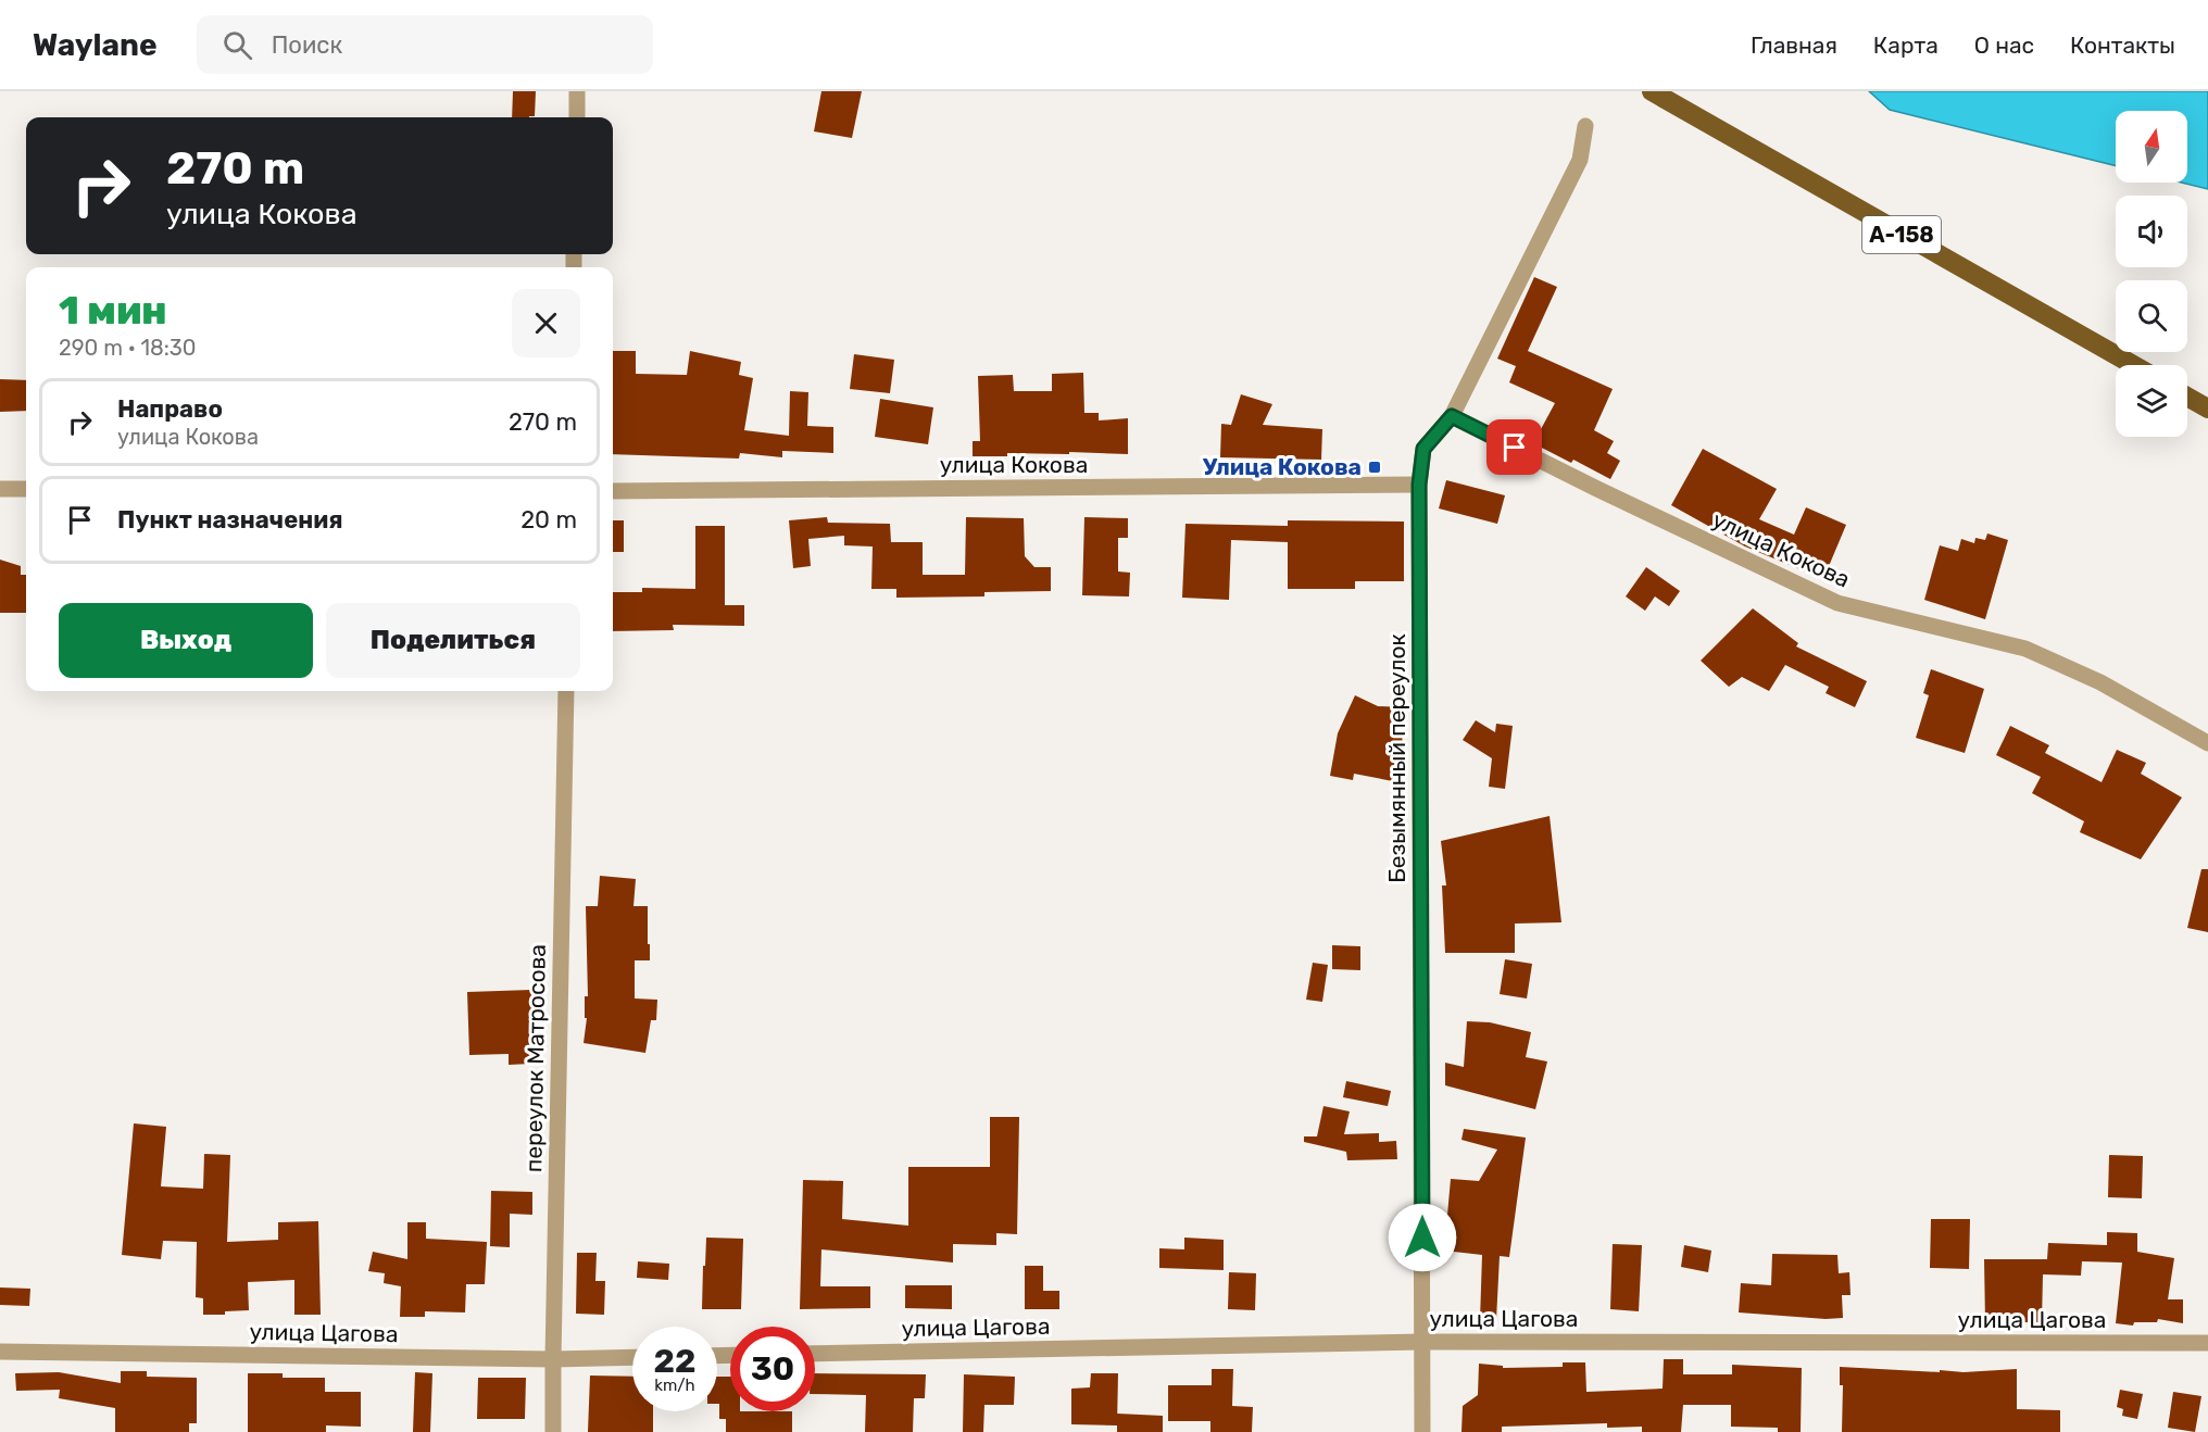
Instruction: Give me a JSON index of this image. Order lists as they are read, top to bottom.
{
  "streets": {
    "main road": ["А-158"],
    "street": [
      "улица Кокова",
      "Безымянный переулок",
      "переулок Матросова",
      "улица Цагова"
    ]
  },
  "crossings": [
    ["улица Кокова", "Безымянный переулок"],
    ["Безымянный переулок", "улица Цагова"],
    ["переулок Матросова", "улица Цагова"]
  ],
  "places": {
    "transit": ["Улица Кокова"]
  },
  "north": "top",
  "page": {
    "header": "Waylane",
    "search": "Поиск",
    "nav": [
      "Главная",
      "Карта",
      "О нас",
      "Контакты"
    ],
    "turn": ["270 m", "улица Кокова"],
    "heading": ["1 мин", "290 m · 18:30"],
    "list": [
      {
        "name": "Направо",
        "note": "улица Кокова",
        "value": "270 m"
      },
      {
        "name": "Пункт назначения",
        "value": "20 m"
      }
    ],
    "buttons": ["Выход", "Поделиться"],
    "speed": "22 km/h",
    "limit": "30"
  }
}
